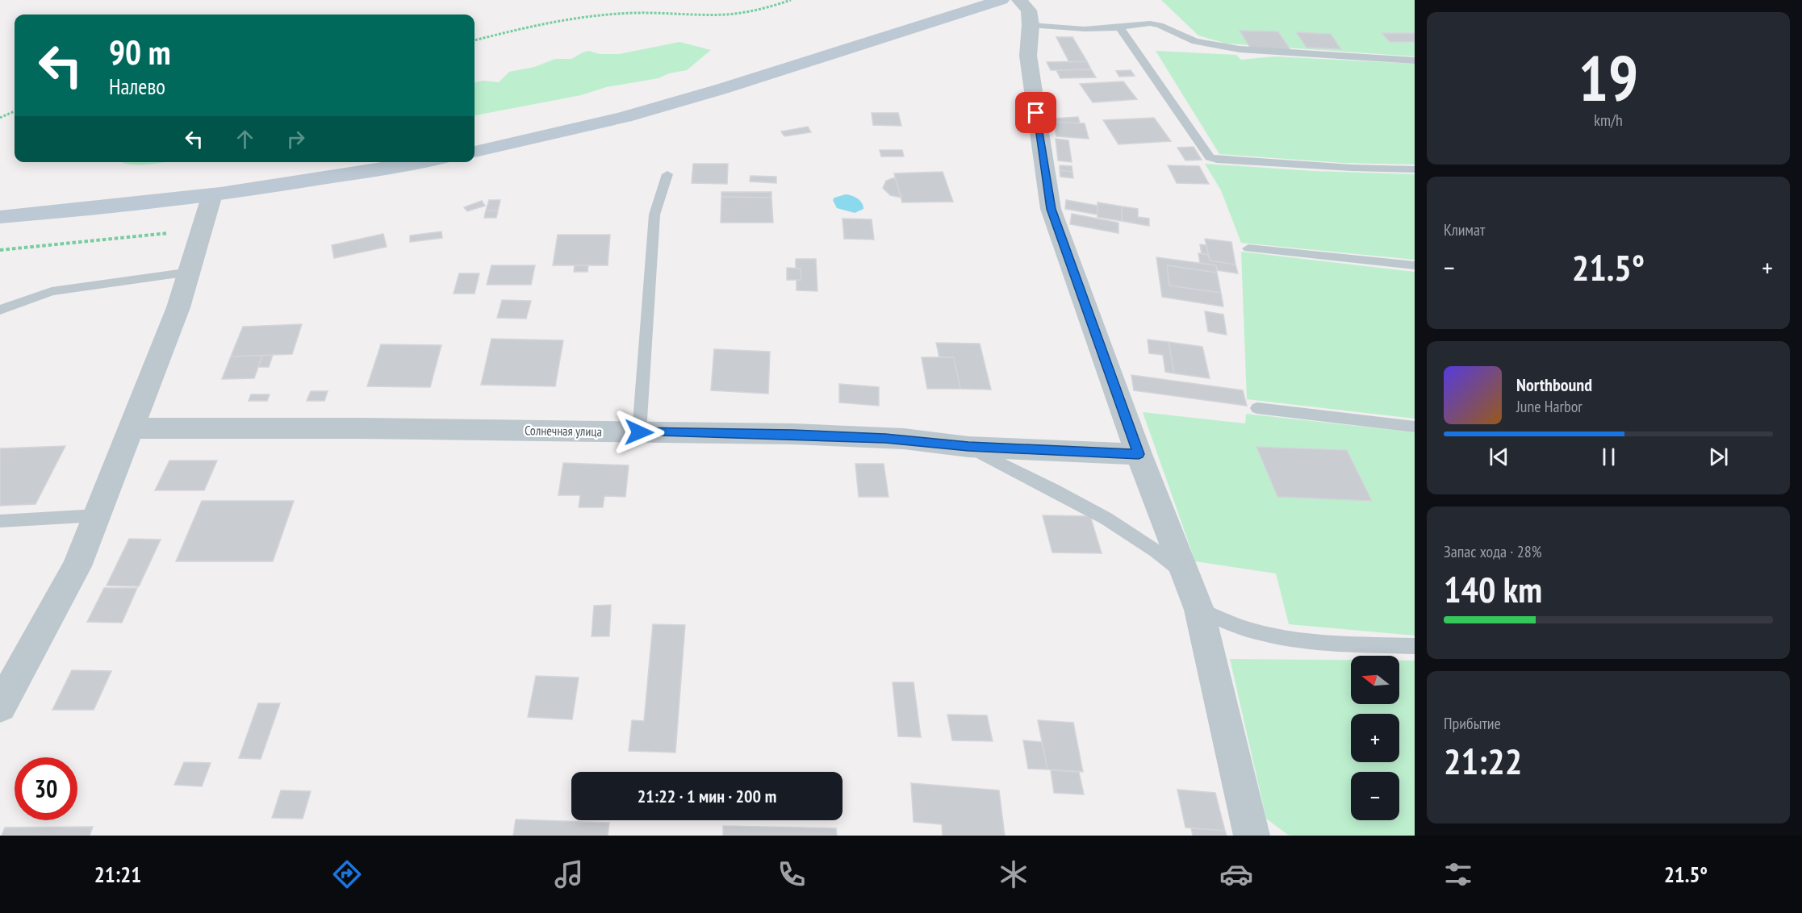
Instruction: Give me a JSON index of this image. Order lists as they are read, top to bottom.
{
  "streets": {
    "street": ["Солнечная улица"]
  },
  "north": "left",
  "page": {
    "tile": [
      ["19", "km/h"],
      "Климат",
      ["Запас хода · 28%", "140 km"],
      ["Прибытие", "21:22"]
    ],
    "turn": ["90 m", "Налево"],
    "heat": ["−", "21.5°", "+"],
    "song": ["Northbound", "June Harbor"],
    "map_buttons": ["+", "−"],
    "limit": "30",
    "trip": "21:22 · 1 мин · 200 m",
    "tabs": ["21:21", "21.5°"]
  }
}
